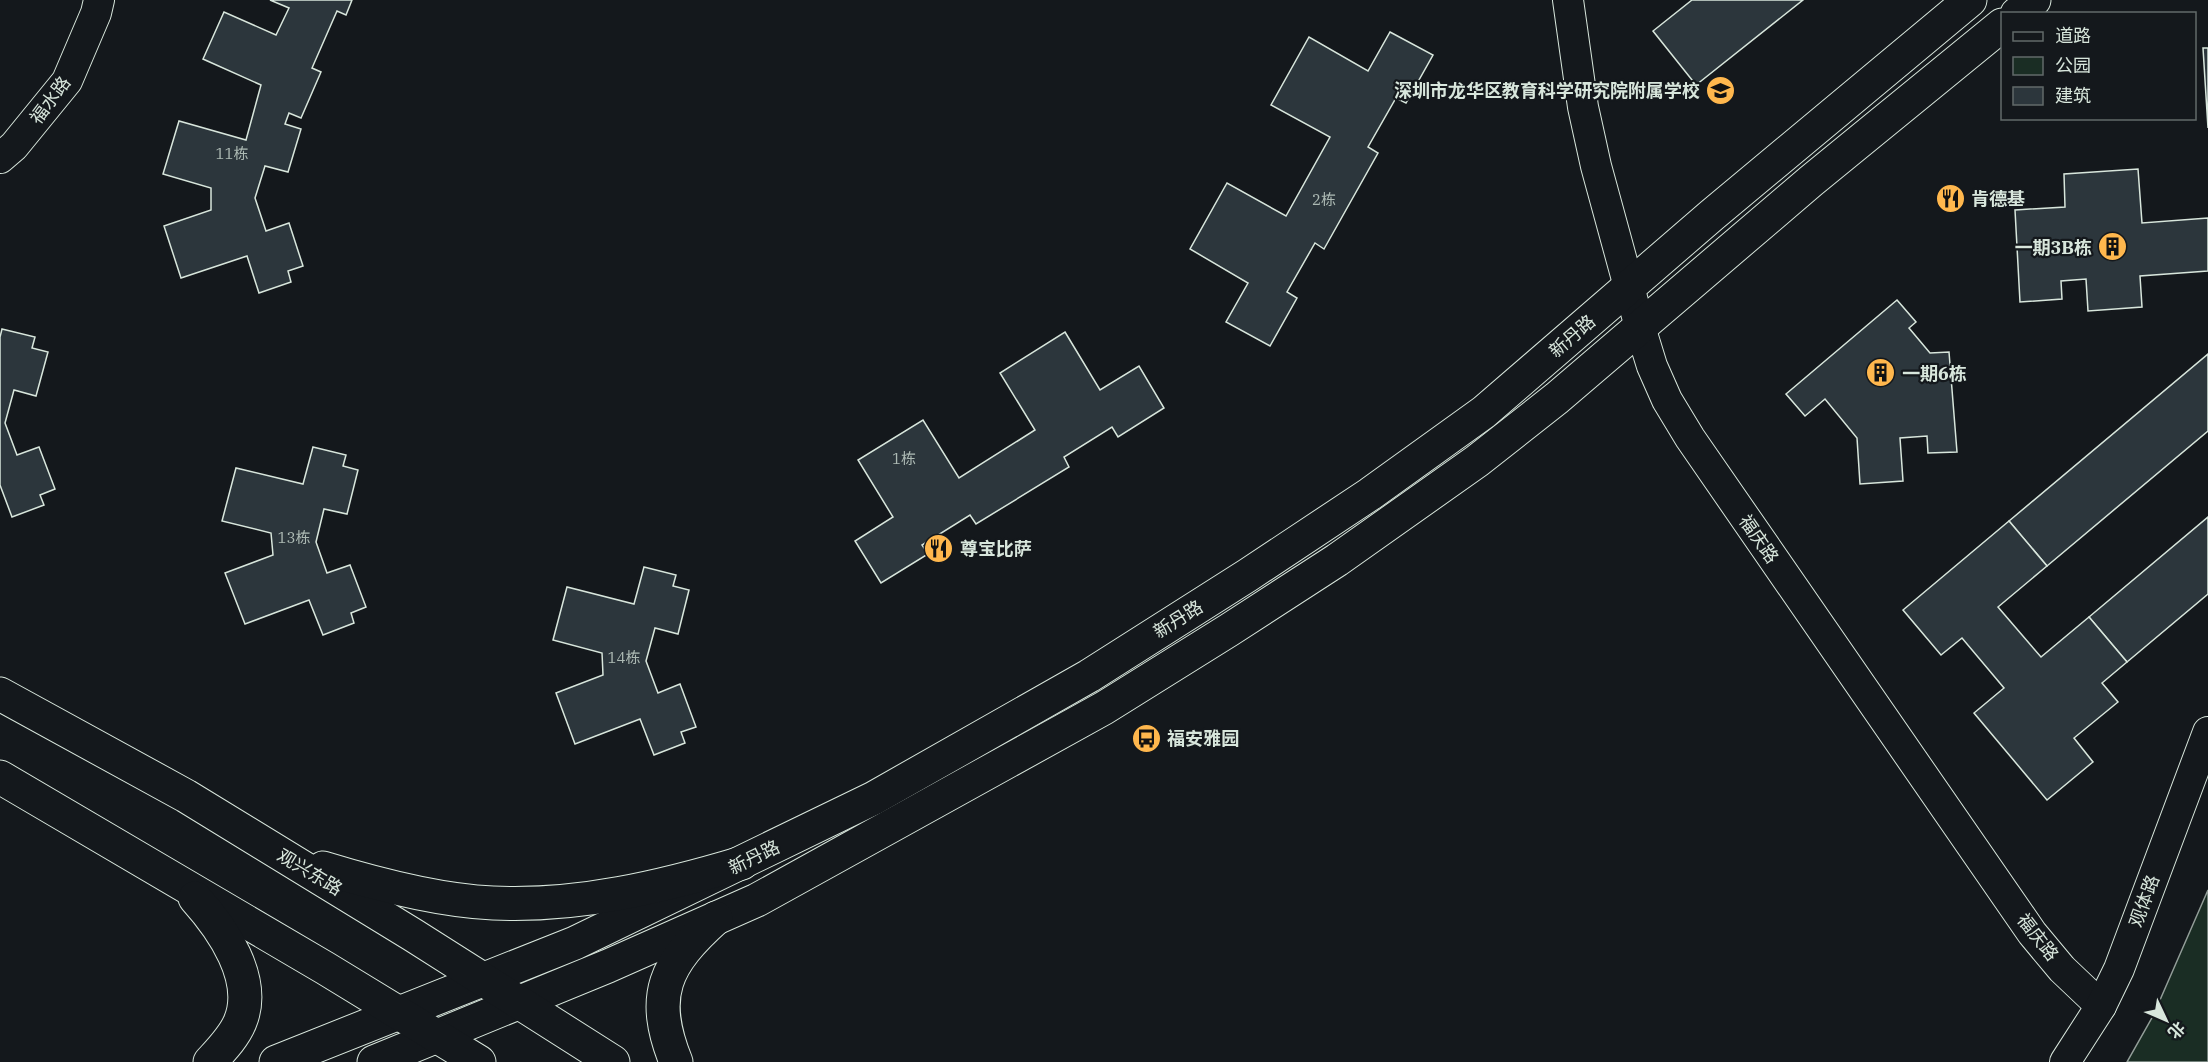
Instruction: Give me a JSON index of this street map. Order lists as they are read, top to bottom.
{
  "streets": {
    "main road": ["新丹路", "观兴东路"],
    "street": ["福水路", "福庆路", "观体路"]
  },
  "crossings": [
    ["新丹路", "福庆路"],
    ["新丹路", "观兴东路"],
    ["福庆路", "观体路"]
  ],
  "places": {
    "school or university": ["深圳市龙华区教育科学研究院附属学校"],
    "restaurant": ["肯德基", "尊宝比萨"],
    "building": ["一期3B栋", "一期6栋"],
    "bus stop": ["福安雅园"]
  },
  "house_numbers": [
    "11栋",
    "2栋",
    "1栋",
    "13栋",
    "14栋"
  ],
  "legend": ["道路", "公园", "建筑"],
  "north": "bottom right"
}
